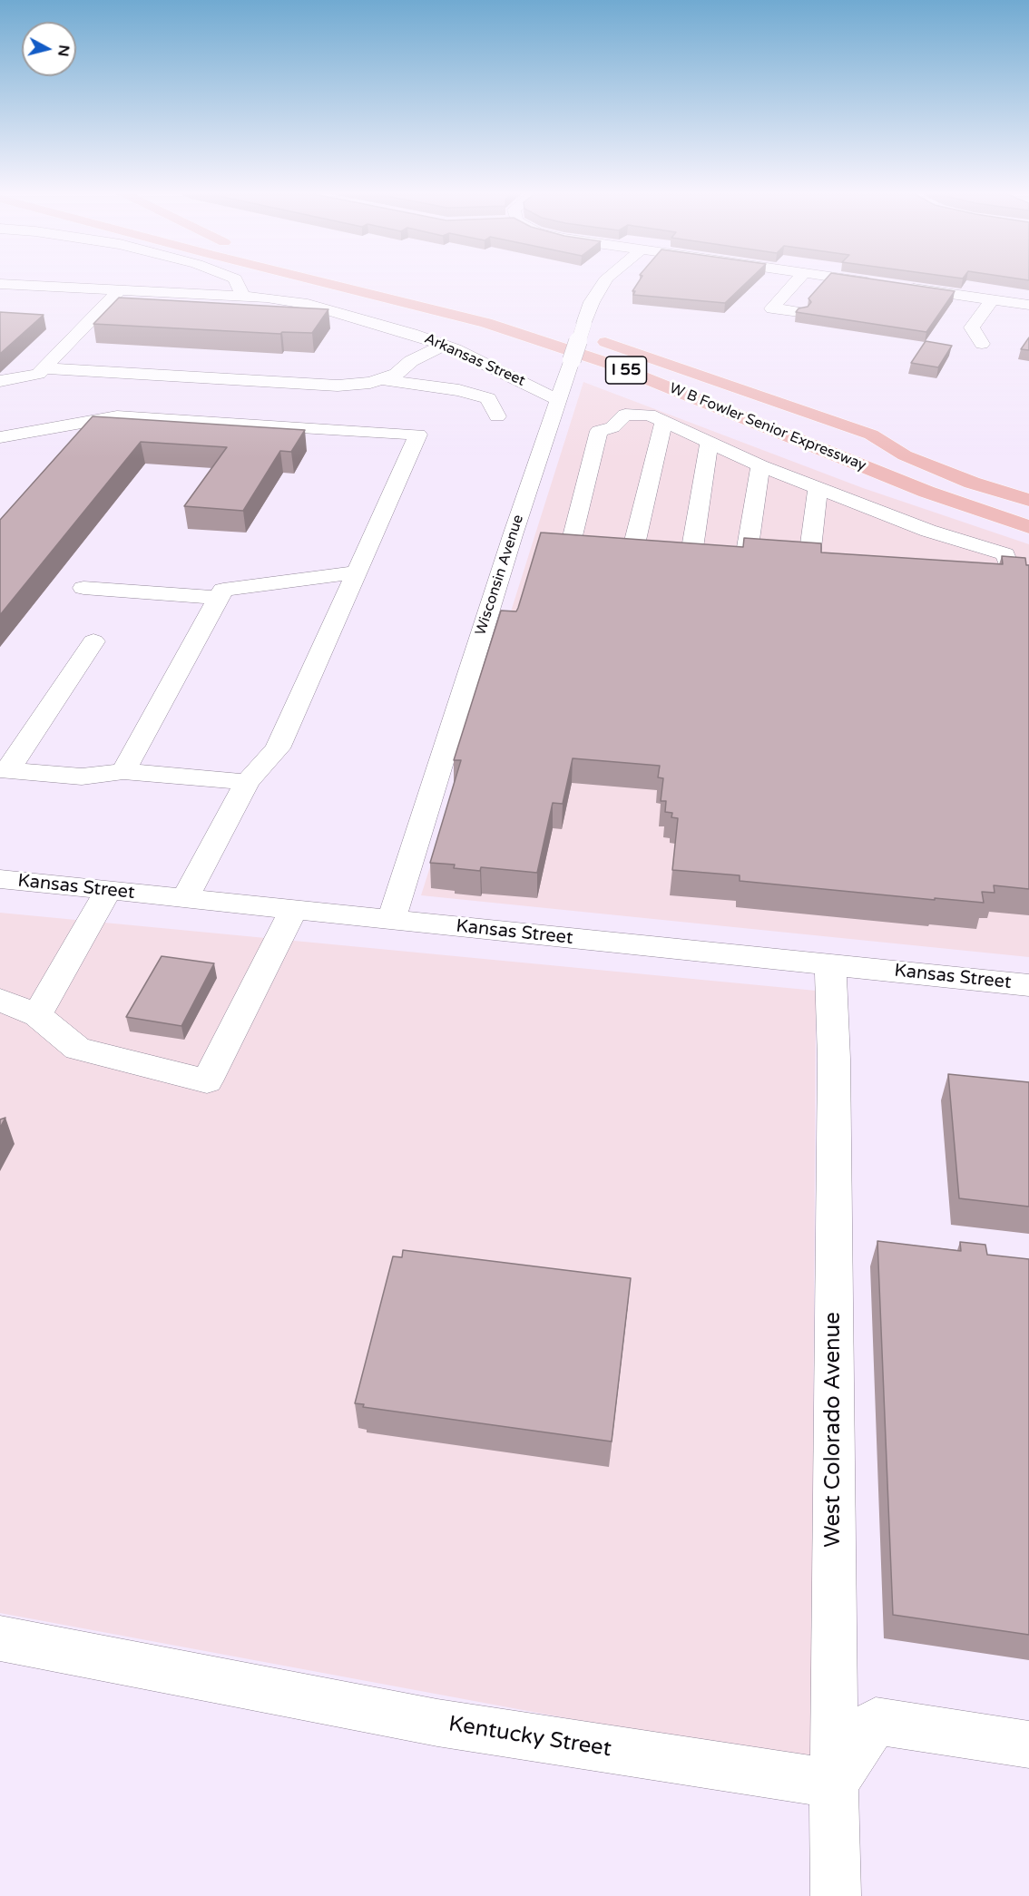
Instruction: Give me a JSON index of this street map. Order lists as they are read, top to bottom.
{
  "streets": {
    "highway": ["I 55", "W B Fowler Senior Expressway"],
    "street": [
      "Arkansas Street",
      "Wisconsin Avenue",
      "Kansas Street",
      "West Colorado Avenue",
      "Kentucky Street"
    ]
  },
  "crossings": [
    ["Arkansas Street", "Wisconsin Avenue"],
    ["Wisconsin Avenue", "Kansas Street"],
    ["Kansas Street", "West Colorado Avenue"],
    ["West Colorado Avenue", "Kentucky Street"]
  ],
  "north": "right"
}
